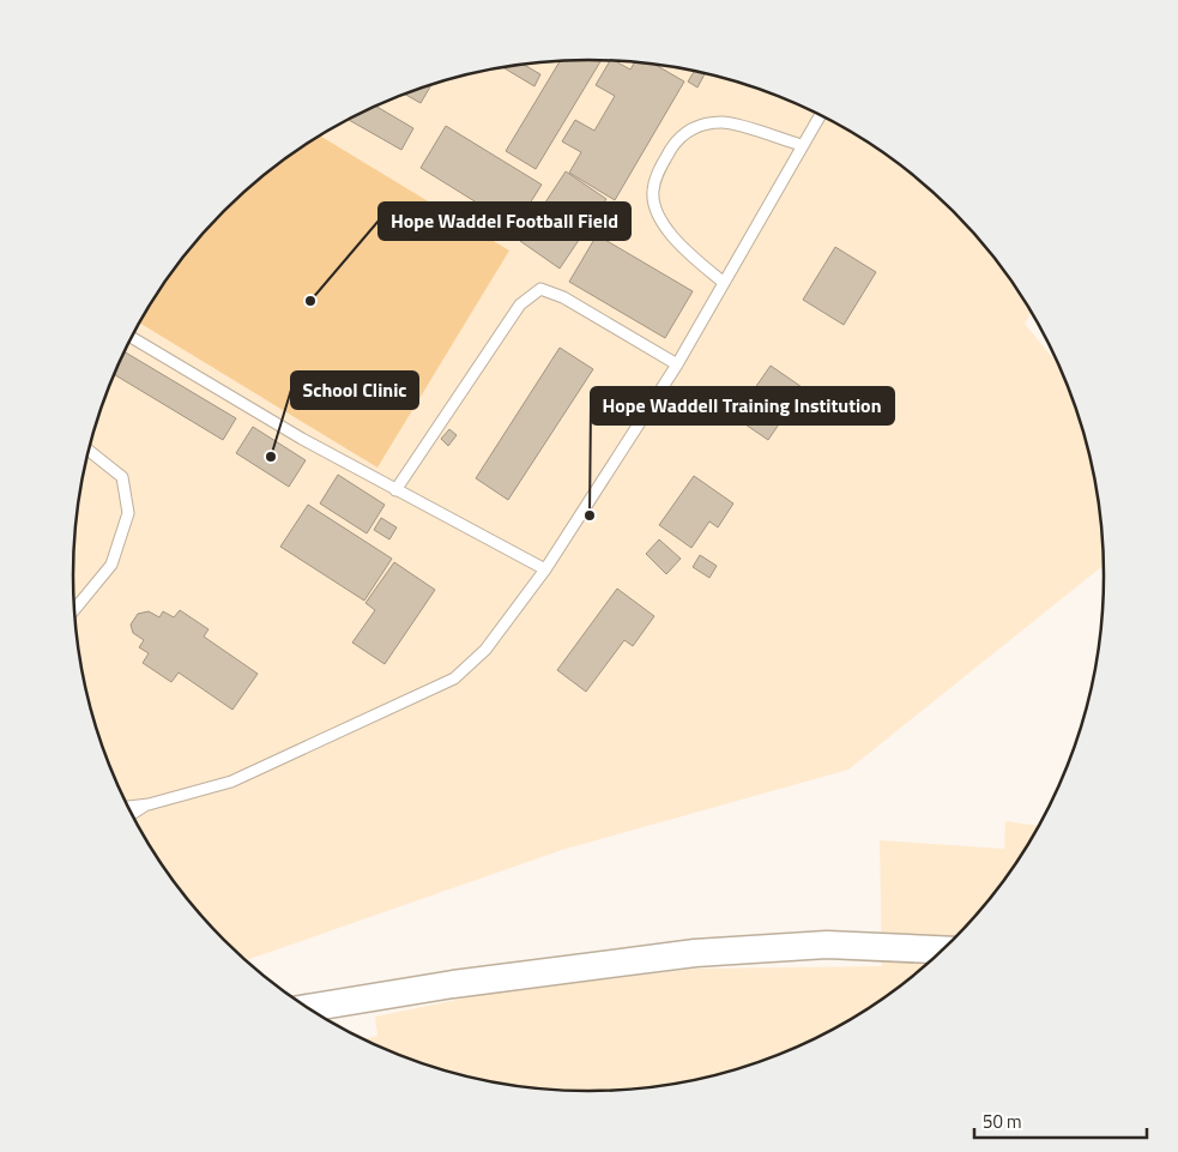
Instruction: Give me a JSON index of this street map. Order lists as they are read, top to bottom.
{
  "places": ["Hope Waddel Football Field", "School Clinic", "Hope Waddell Training Institution"],
  "scale_bar": "50 m"
}
